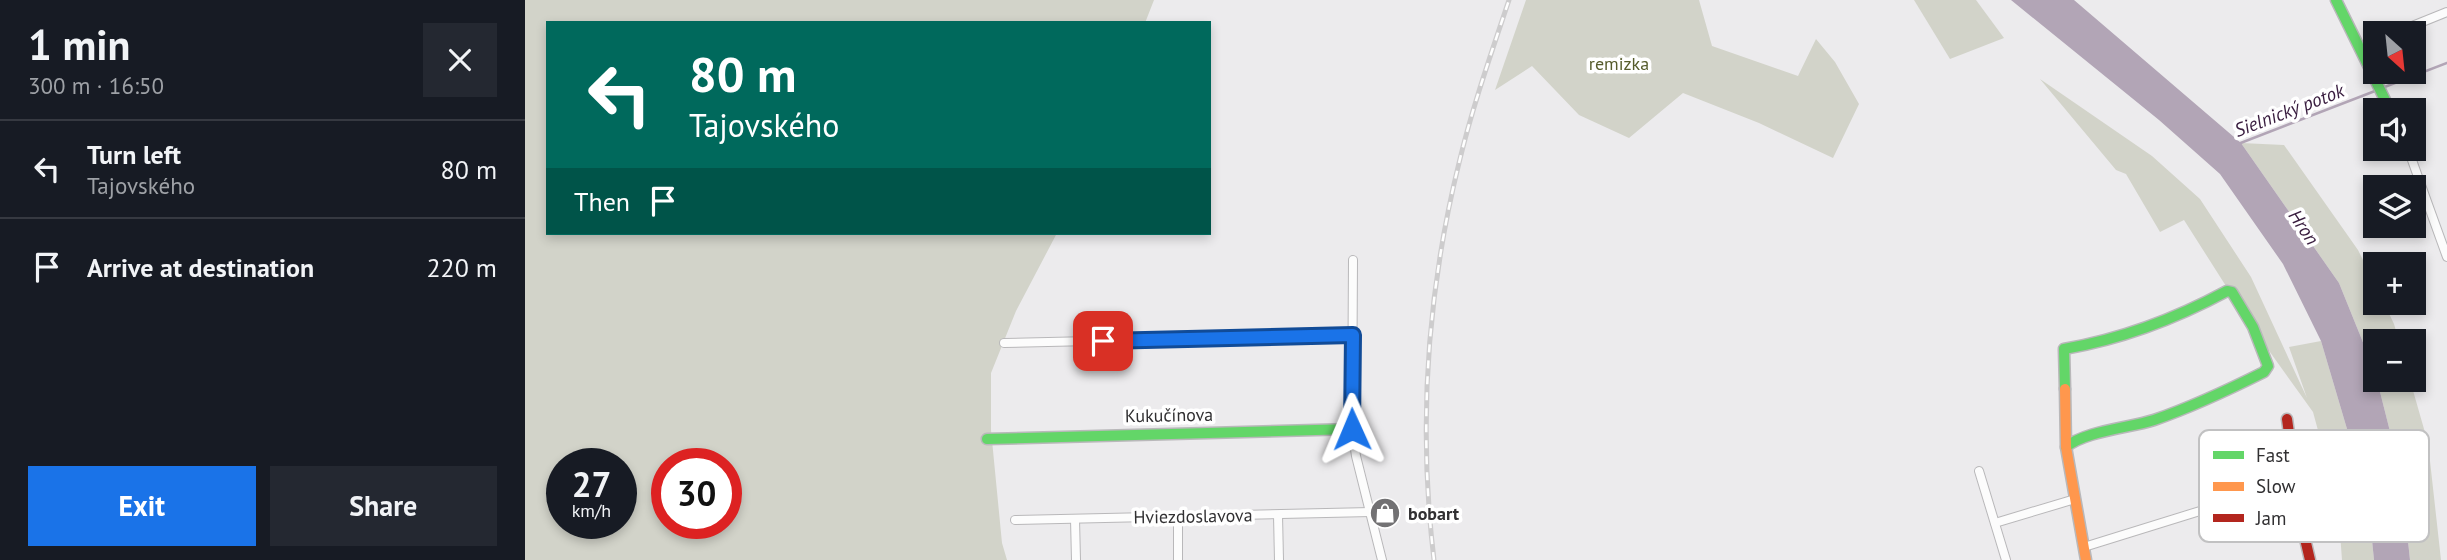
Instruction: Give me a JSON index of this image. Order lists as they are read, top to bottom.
{
  "streets": {
    "street": ["Kukučínova", "Hviezdoslavova"]
  },
  "water": ["Sielnický potok", "Hron"],
  "parks": ["remizka"],
  "places": {
    "shop": ["bobart"]
  },
  "legend": ["Fast", "Slow", "Jam"],
  "north": "bottom right",
  "page": {
    "heading": ["1 min", "300 m · 16:50"],
    "map_buttons": ["+", "−"],
    "turn": ["80 m", "Tajovského"],
    "list": [
      {
        "name": "Turn left",
        "note": "Tajovského",
        "value": "80 m"
      },
      {
        "name": "Arrive at destination",
        "value": "220 m"
      }
    ],
    "then": "Then",
    "speed": "27 km/h",
    "limit": "30",
    "buttons": ["Exit", "Share"]
  }
}
